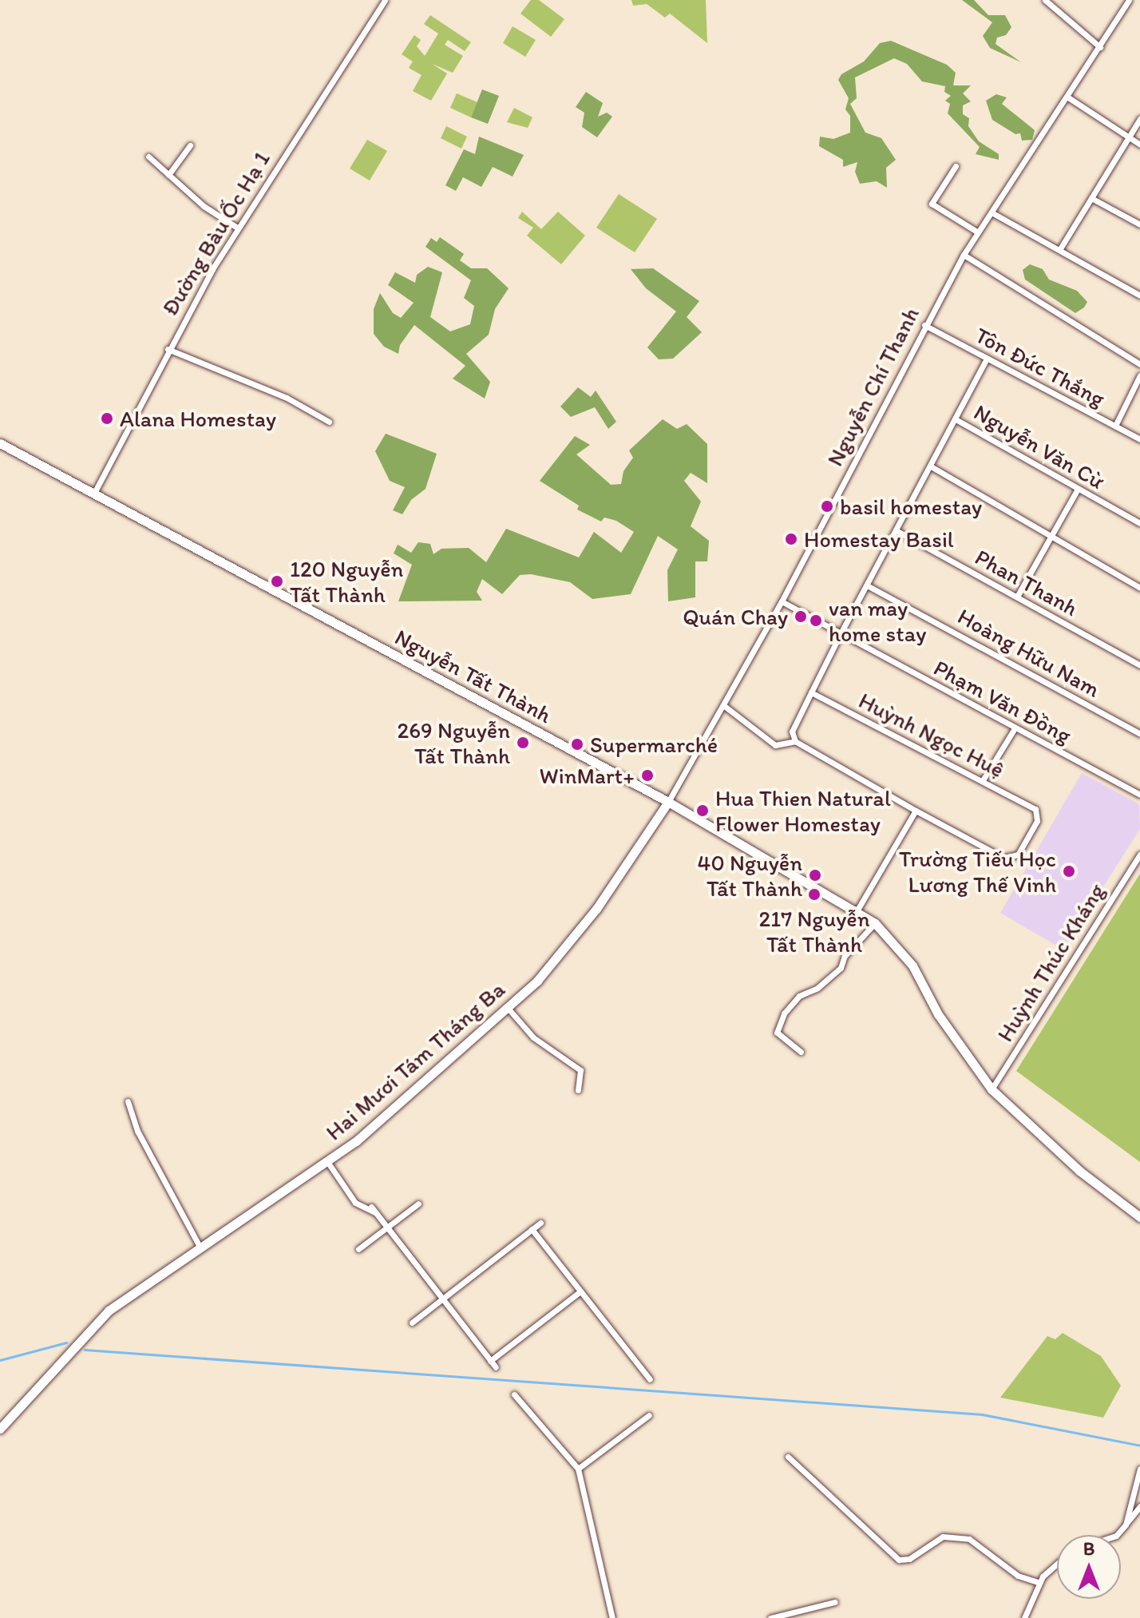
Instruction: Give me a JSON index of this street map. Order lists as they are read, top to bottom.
{
  "streets": {
    "main road": ["Nguyễn Tất Thành", "Hai Mươi Tám Tháng Ba"],
    "street": [
      "Đường Bàu Ốc Hạ 1",
      "Tôn Đức Thắng",
      "Nguyễn Chí Thanh",
      "Nguyễn Văn Cừ",
      "Phan Thanh",
      "Hoàng Hữu Nam",
      "Phạm Văn Đồng",
      "Huỳnh Ngọc Huệ",
      "Huỳnh Thúc Kháng"
    ]
  },
  "crossings": [
    ["Đường Bàu Ốc Hạ 1", "Nguyễn Tất Thành"],
    ["Tôn Đức Thắng", "Nguyễn Chí Thanh"],
    ["Nguyễn Chí Thanh", "Nguyễn Tất Thành"],
    ["Nguyễn Chí Thanh", "Phạm Văn Đồng"],
    ["Nguyễn Chí Thanh", "Hai Mươi Tám Tháng Ba"],
    ["Nguyễn Tất Thành", "Huỳnh Thúc Kháng"],
    ["Nguyễn Tất Thành", "Hai Mươi Tám Tháng Ba"]
  ],
  "places": [
    "Alana Homestay",
    "basil homestay",
    "Homestay Basil",
    "120 Nguyễn Tất Thành",
    "Quán Chay",
    "van may home stay",
    "269 Nguyễn Tất Thành",
    "Supermarché",
    "WinMart+",
    "Hua Thien Natural Flower Homestay",
    "Trường Tiếu Học Lương Thế Vinh",
    "40 Nguyễn Tất Thành",
    "217 Nguyễn Tất Thành"
  ],
  "north": "top"
}
